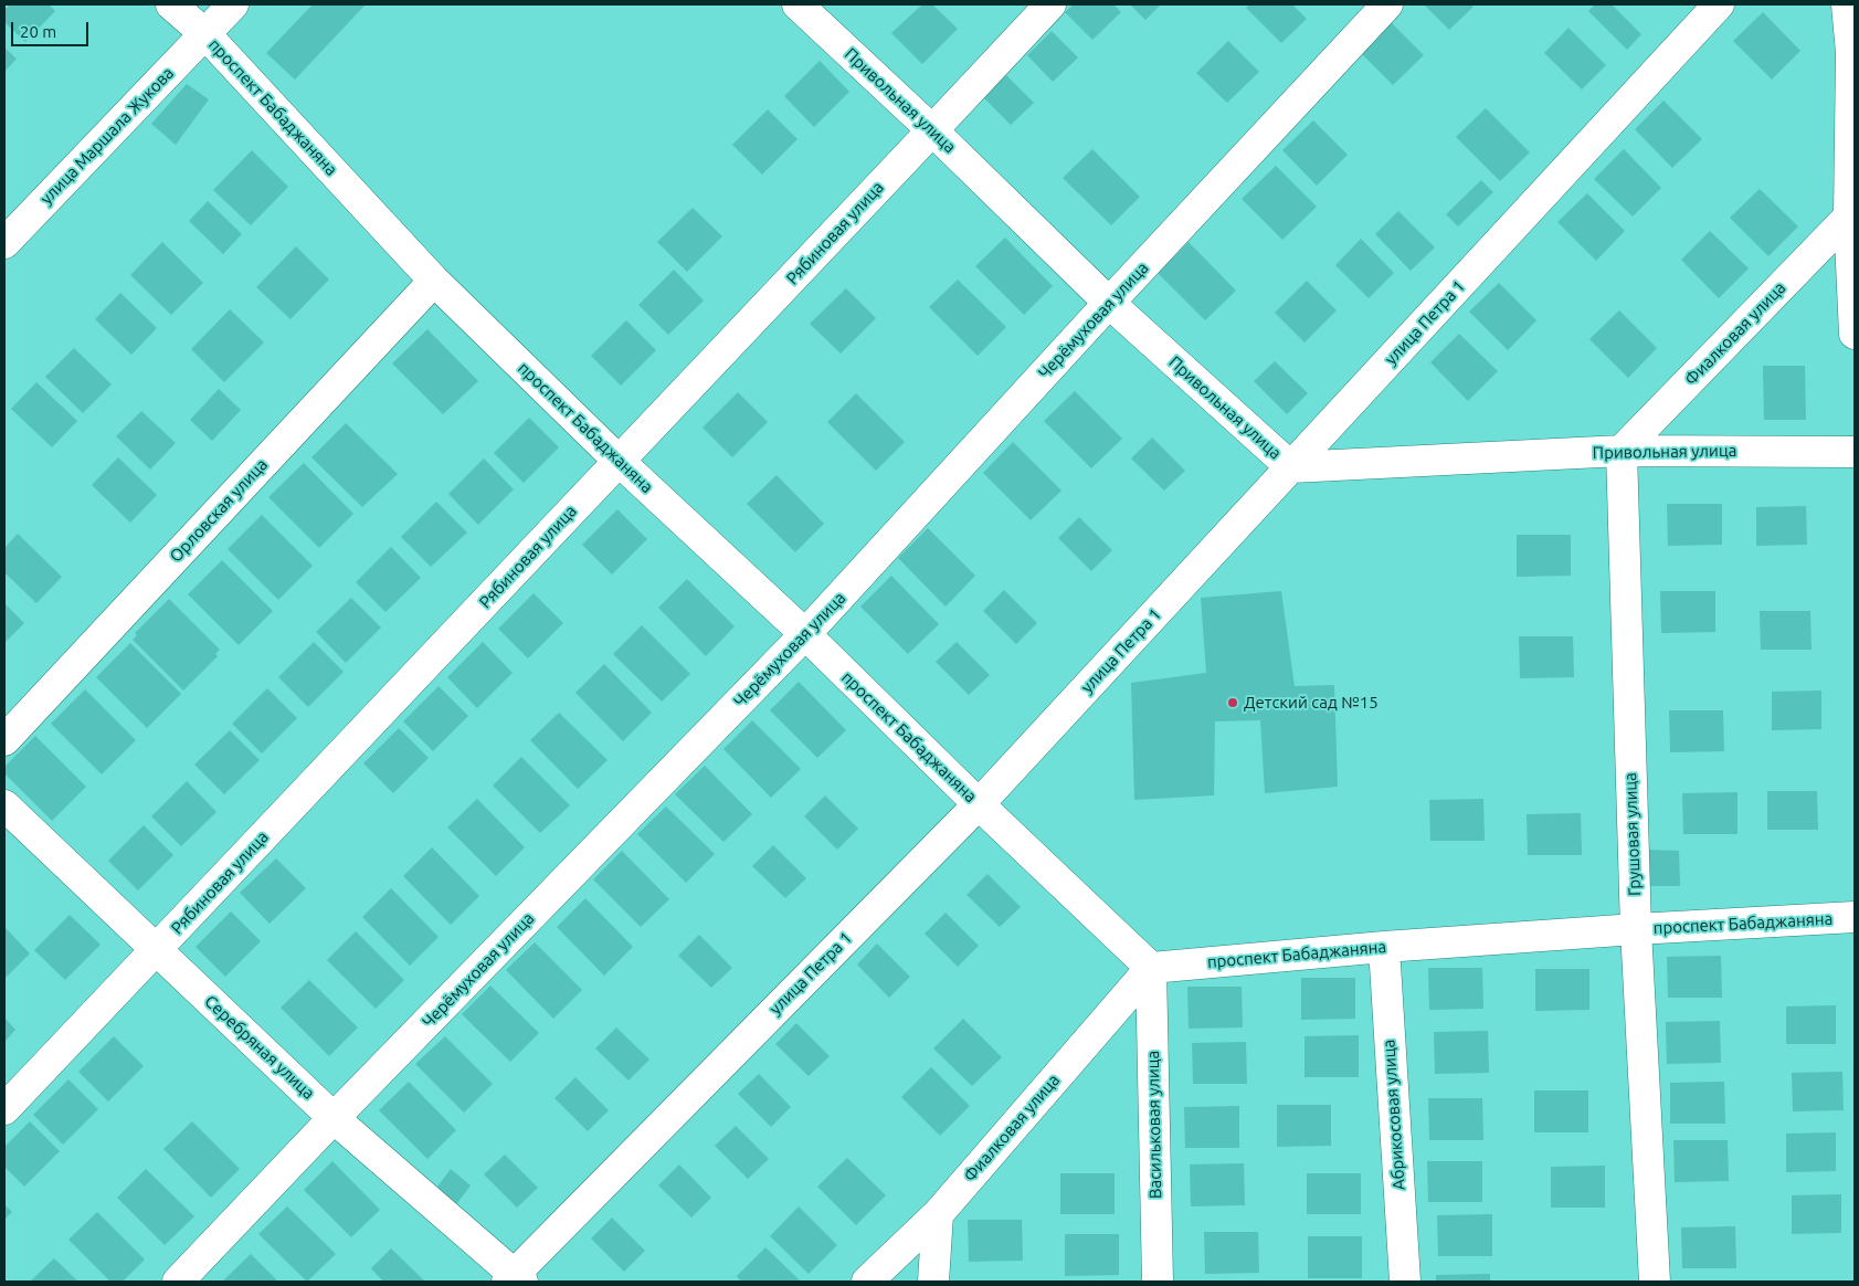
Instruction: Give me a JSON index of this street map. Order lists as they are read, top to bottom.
{
  "streets": {
    "street": [
      "Привольная улица",
      "проспект Бабаджаняна",
      "улица Маршала Жукова",
      "Рябиновая улица",
      "Черёмуховая улица",
      "улица Петра 1",
      "Фиалковая улица",
      "Орловская улица",
      "Грушовая улица",
      "Серебряная улица",
      "Абрикосовая улица",
      "Васильковая улица"
    ]
  },
  "crossings": [
    ["Привольная улица", "Рябиновая улица"],
    ["Привольная улица", "Черёмуховая улица"],
    ["Привольная улица", "улица Петра 1"],
    ["Привольная улица", "Фиалковая улица"],
    ["Привольная улица", "Грушовая улица"],
    ["проспект Бабаджаняна", "улица Маршала Жукова"],
    ["проспект Бабаджаняна", "Рябиновая улица"],
    ["проспект Бабаджаняна", "Черёмуховая улица"],
    ["проспект Бабаджаняна", "улица Петра 1"],
    ["проспект Бабаджаняна", "Фиалковая улица"],
    ["проспект Бабаджаняна", "Орловская улица"],
    ["проспект Бабаджаняна", "Грушовая улица"],
    ["проспект Бабаджаняна", "Абрикосовая улица"],
    ["проспект Бабаджаняна", "Васильковая улица"],
    ["Рябиновая улица", "Серебряная улица"],
    ["Черёмуховая улица", "Серебряная улица"],
    ["улица Петра 1", "Серебряная улица"],
    ["Фиалковая улица", "Грушовая улица"],
    ["Фиалковая улица", "Васильковая улица"]
  ],
  "places": ["Детский сад №15"],
  "scale_bar": "20 m"
}
